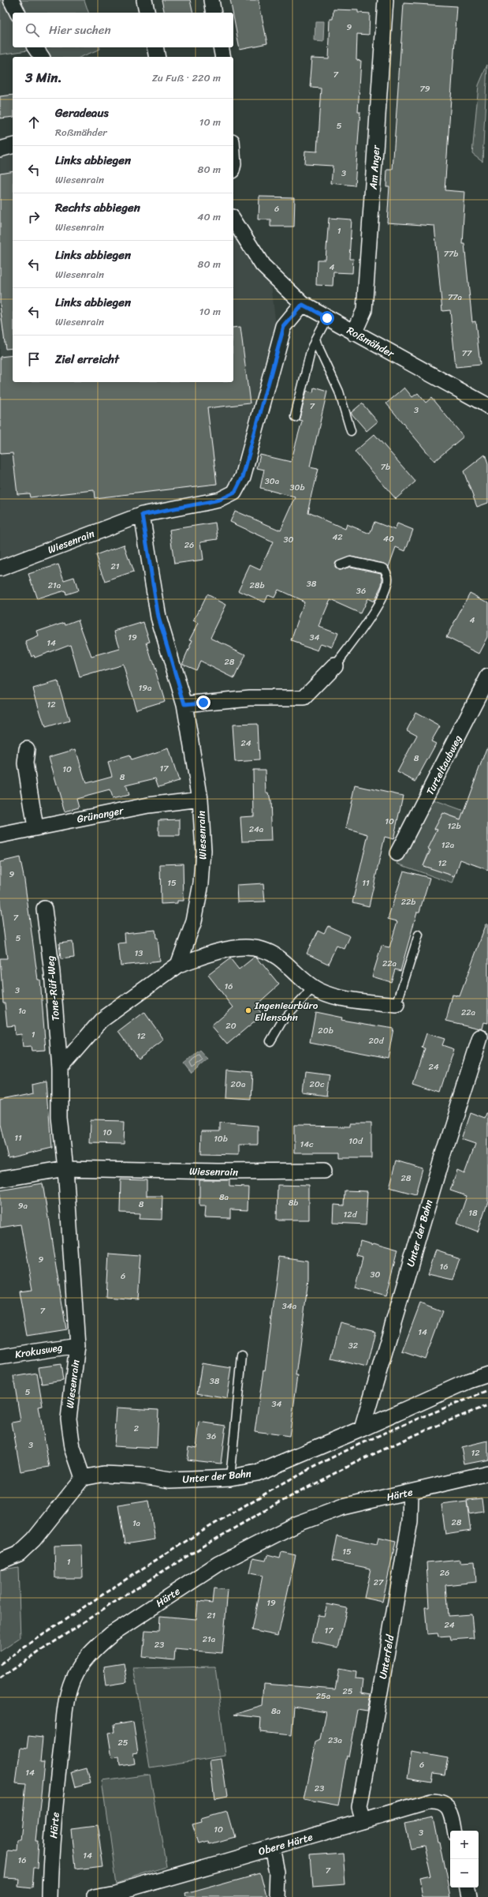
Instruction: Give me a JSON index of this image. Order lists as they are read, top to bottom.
{
  "streets": {
    "street": [
      "Am Anger",
      "Roßmähder",
      "Wiesenrain",
      "Turteltaubweg",
      "Grünanger",
      "Tone-Rüf-Weg",
      "Unter der Bahn",
      "Krokusweg",
      "Härte",
      "Unterfeld",
      "Obere Härte"
    ]
  },
  "crossings": [
    ["Am Anger", "Roßmähder"],
    ["Roßmähder", "Wiesenrain"],
    ["Wiesenrain", "Grünanger"],
    ["Wiesenrain", "Tone-Rüf-Weg"],
    ["Wiesenrain", "Unter der Bahn"],
    ["Wiesenrain", "Krokusweg"],
    ["Härte", "Unterfeld"],
    ["Unterfeld", "Obere Härte"]
  ],
  "places": ["Ingenieurbüro Ellensohn"],
  "house_numbers": [
    "9",
    "7",
    "79",
    "5",
    "3",
    "6",
    "1",
    "77b",
    "4",
    "77a",
    "77",
    "7",
    "3",
    "7b",
    "30a",
    "30b",
    "42",
    "40",
    "30",
    "26",
    "21",
    "38",
    "21a",
    "28b",
    "36",
    "4",
    "19",
    "34",
    "14",
    "28",
    "19a",
    "12",
    "24",
    "8",
    "17",
    "10",
    "8",
    "10",
    "12b",
    "24a",
    "12a",
    "12",
    "9",
    "15",
    "11",
    "22b",
    "7",
    "5",
    "13",
    "22a",
    "16",
    "3",
    "1a",
    "22a",
    "20",
    "20b",
    "1",
    "12",
    "20d",
    "24",
    "20a",
    "20c",
    "10",
    "11",
    "10b",
    "10d",
    "14c",
    "28",
    "8a",
    "8b",
    "8",
    "9a",
    "18",
    "12d",
    "9",
    "16",
    "30",
    "6",
    "34a",
    "7",
    "14",
    "32",
    "38",
    "5",
    "34",
    "2",
    "36",
    "3",
    "12",
    "28",
    "1a",
    "15",
    "1",
    "26",
    "27",
    "19",
    "21",
    "24",
    "17",
    "21a",
    "23",
    "25",
    "25a",
    "8a",
    "23a",
    "25",
    "6",
    "14",
    "23",
    "10",
    "3",
    "14",
    "16",
    "7"
  ],
  "page": {
    "search": "Hier suchen",
    "heading": ["3 Min.", "Zu Fuß · 220 m"],
    "list": [
      ["Geradeaus", "Roßmähder", "10 m"],
      ["Links abbiegen", "Wiesenrain", "80 m"],
      ["Rechts abbiegen", "Wiesenrain", "40 m"],
      ["Links abbiegen", "Wiesenrain", "80 m"],
      ["Links abbiegen", "Wiesenrain", "10 m"],
      "Ziel erreicht"
    ],
    "map_buttons": ["+", "−"]
  }
}
